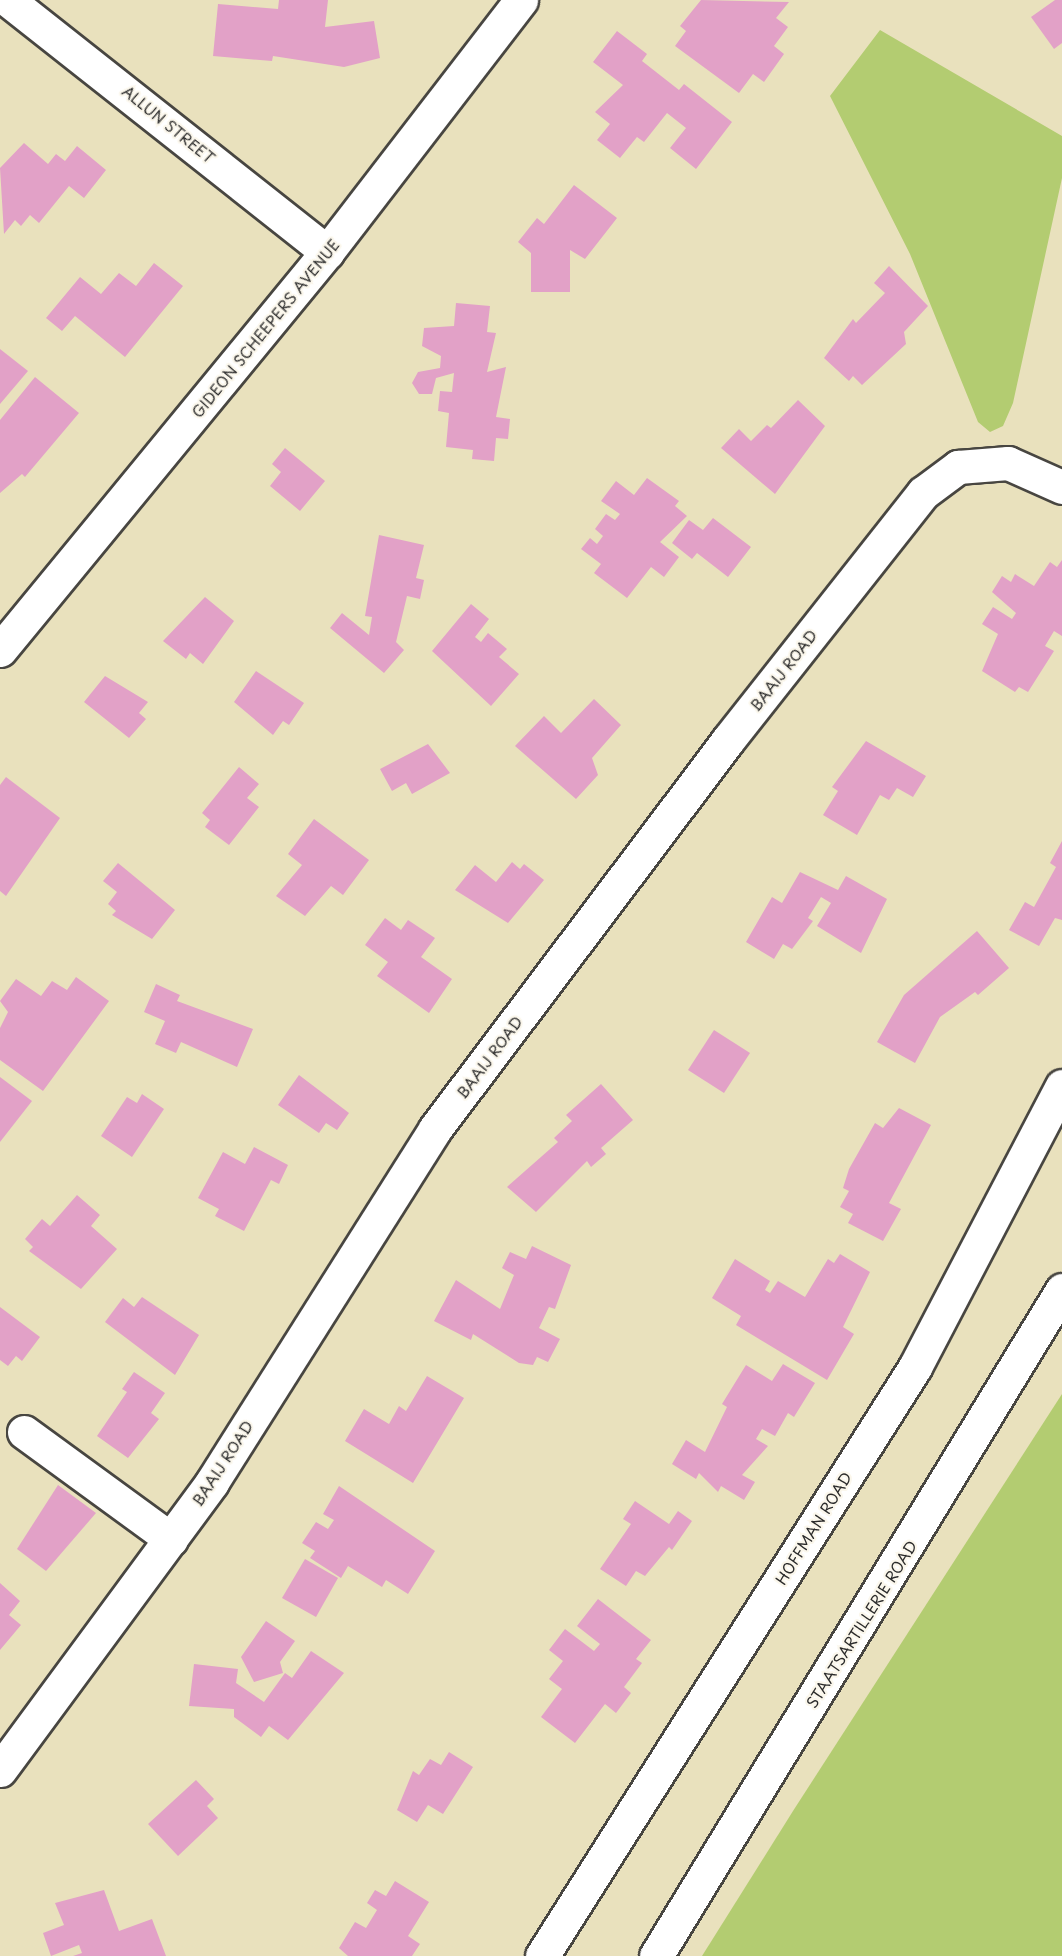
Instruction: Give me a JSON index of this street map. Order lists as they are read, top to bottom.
{
  "streets": {
    "street": [
      "ALLUN STREET",
      "GIDEON SCHEEPERS AVENUE",
      "BAAIJ ROAD",
      "HOFFMAN ROAD",
      "STAATSARTILLERIE ROAD"
    ]
  },
  "crossings": [
    ["ALLUN STREET", "GIDEON SCHEEPERS AVENUE"]
  ]
}
